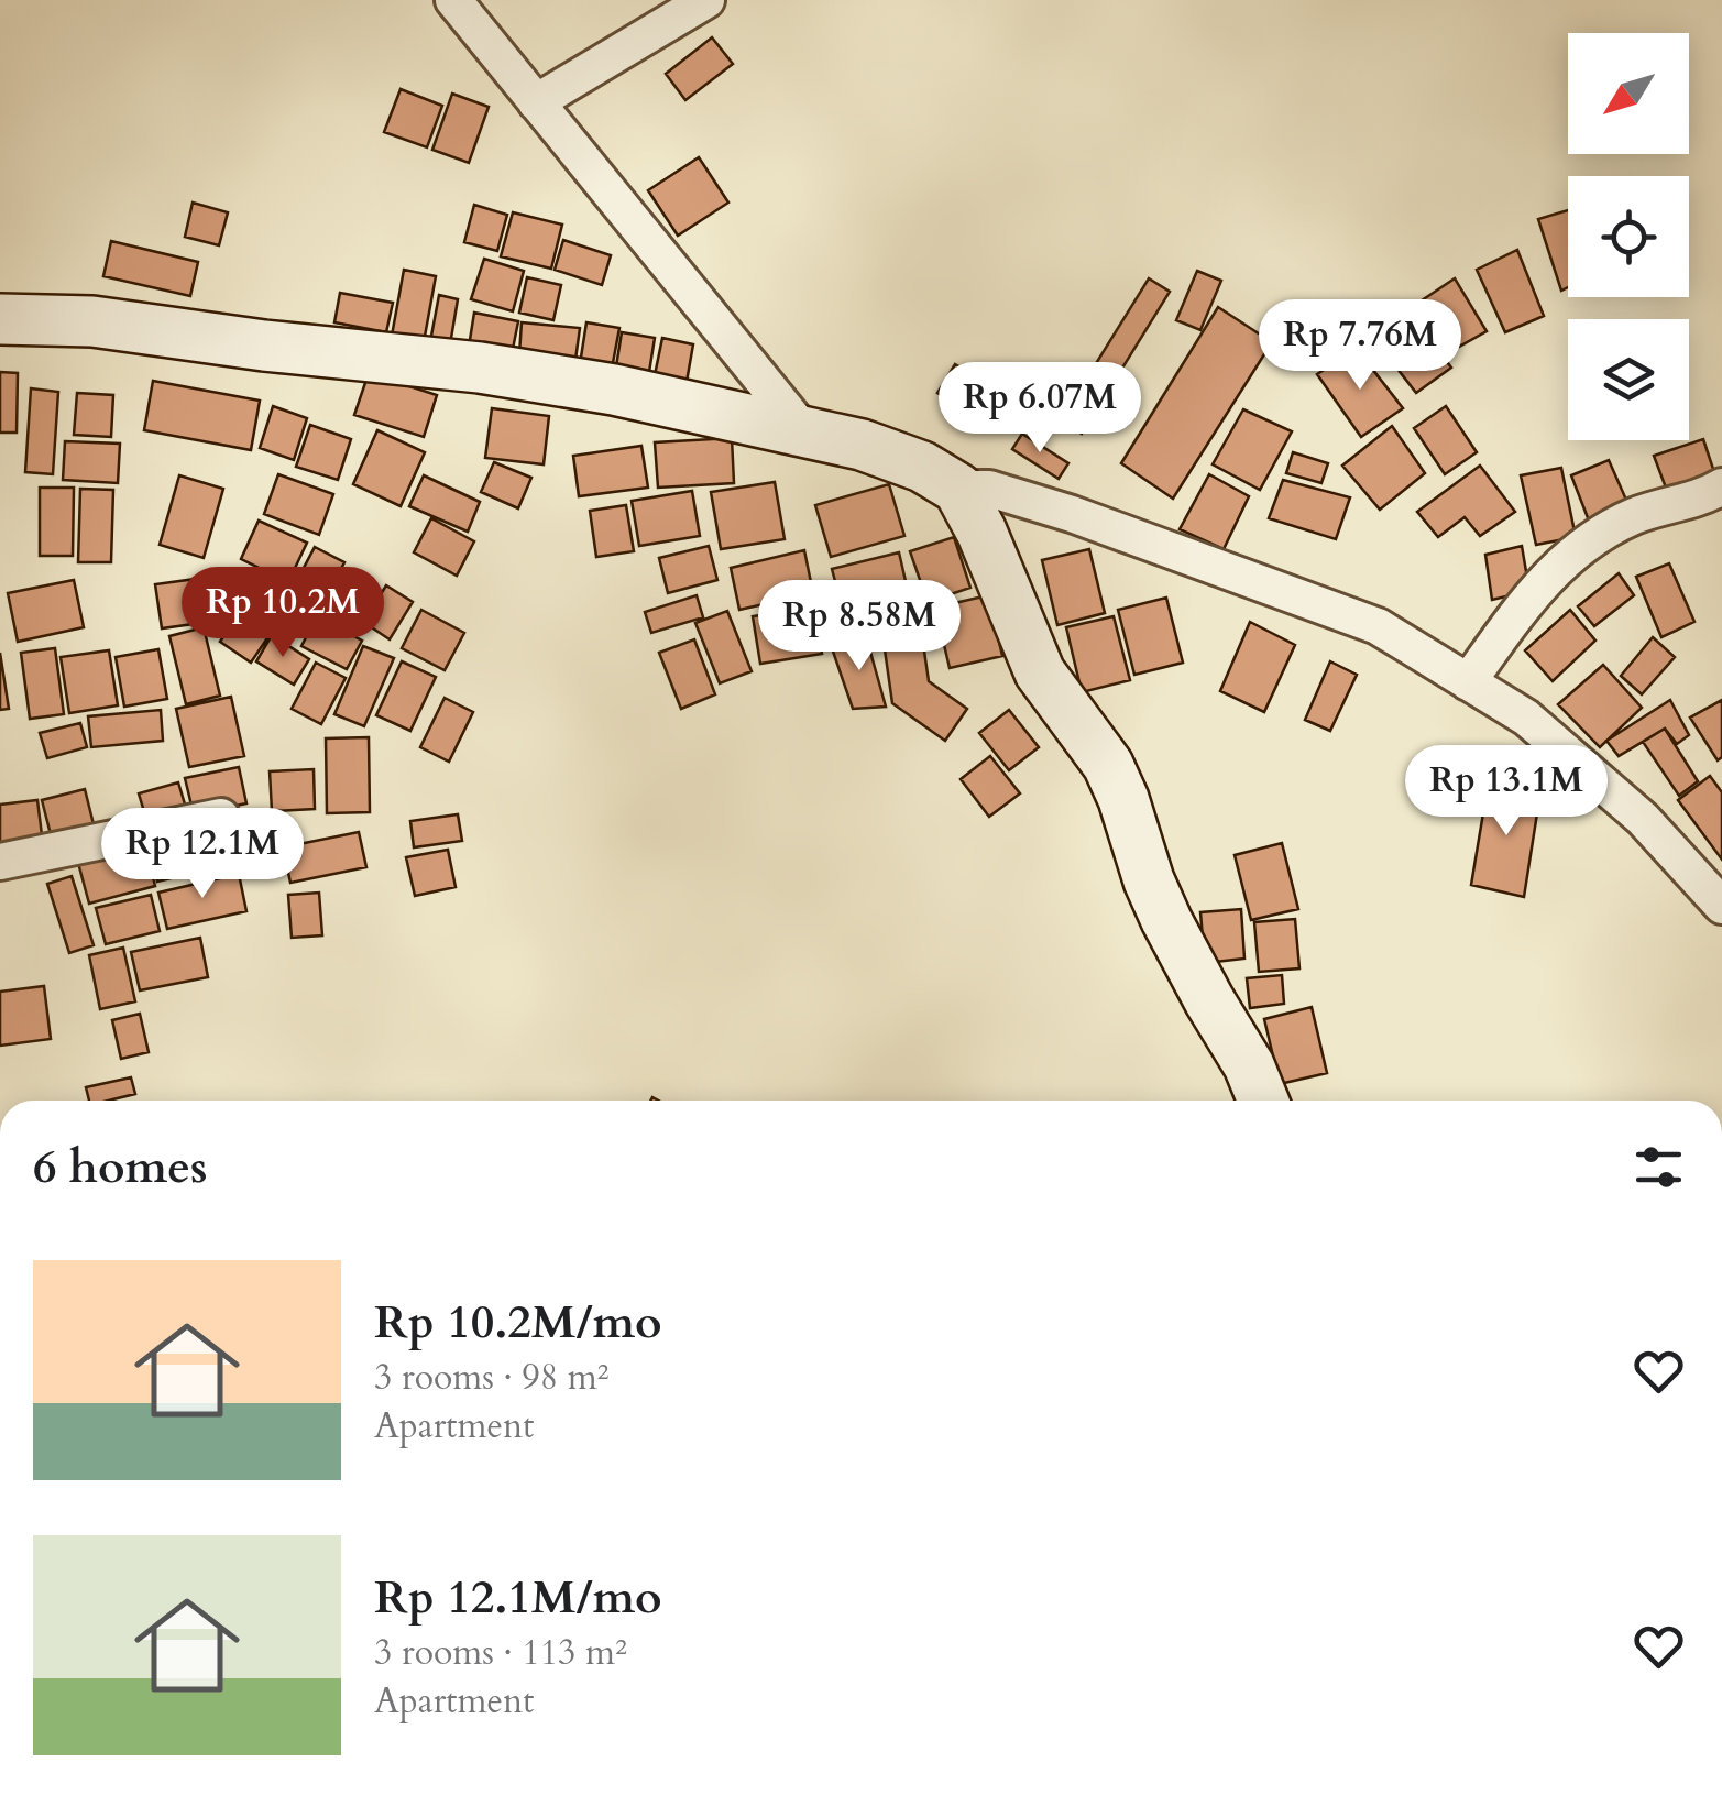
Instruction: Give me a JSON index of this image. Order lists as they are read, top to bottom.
{
  "north": "bottom left",
  "page": {
    "price": [
      "Rp 7.76M",
      "Rp 6.07M",
      "Rp 10.2M",
      "Rp 8.58M",
      "Rp 13.1M",
      "Rp 12.1M"
    ],
    "heading": "6 homes",
    "list": [
      {
        "name": "Rp 10.2M/mo",
        "note": "3 rooms · 98 m² · Apartment"
      },
      {
        "name": "Rp 12.1M/mo",
        "note": "3 rooms · 113 m² · Apartment"
      }
    ]
  }
}
